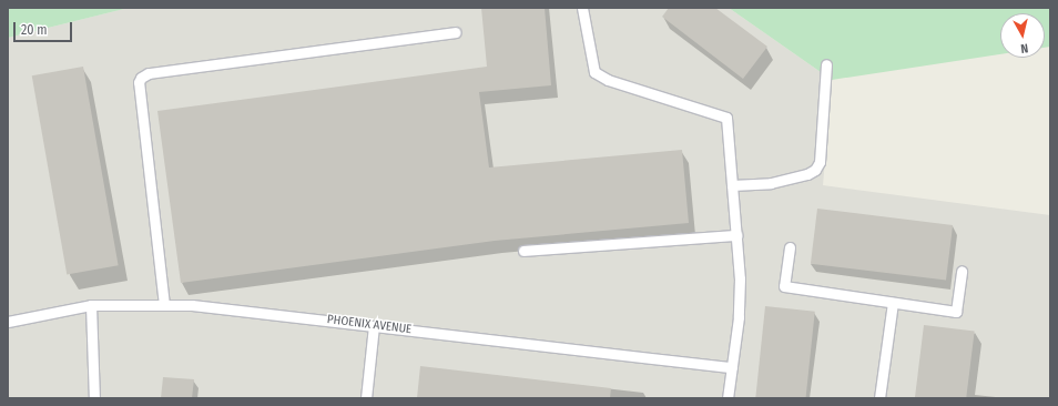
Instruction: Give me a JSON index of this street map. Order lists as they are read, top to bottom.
{
  "streets": {
    "lane": ["PHOENIX AVENUE"]
  },
  "scale_bar": "20 m",
  "north": "bottom"
}
